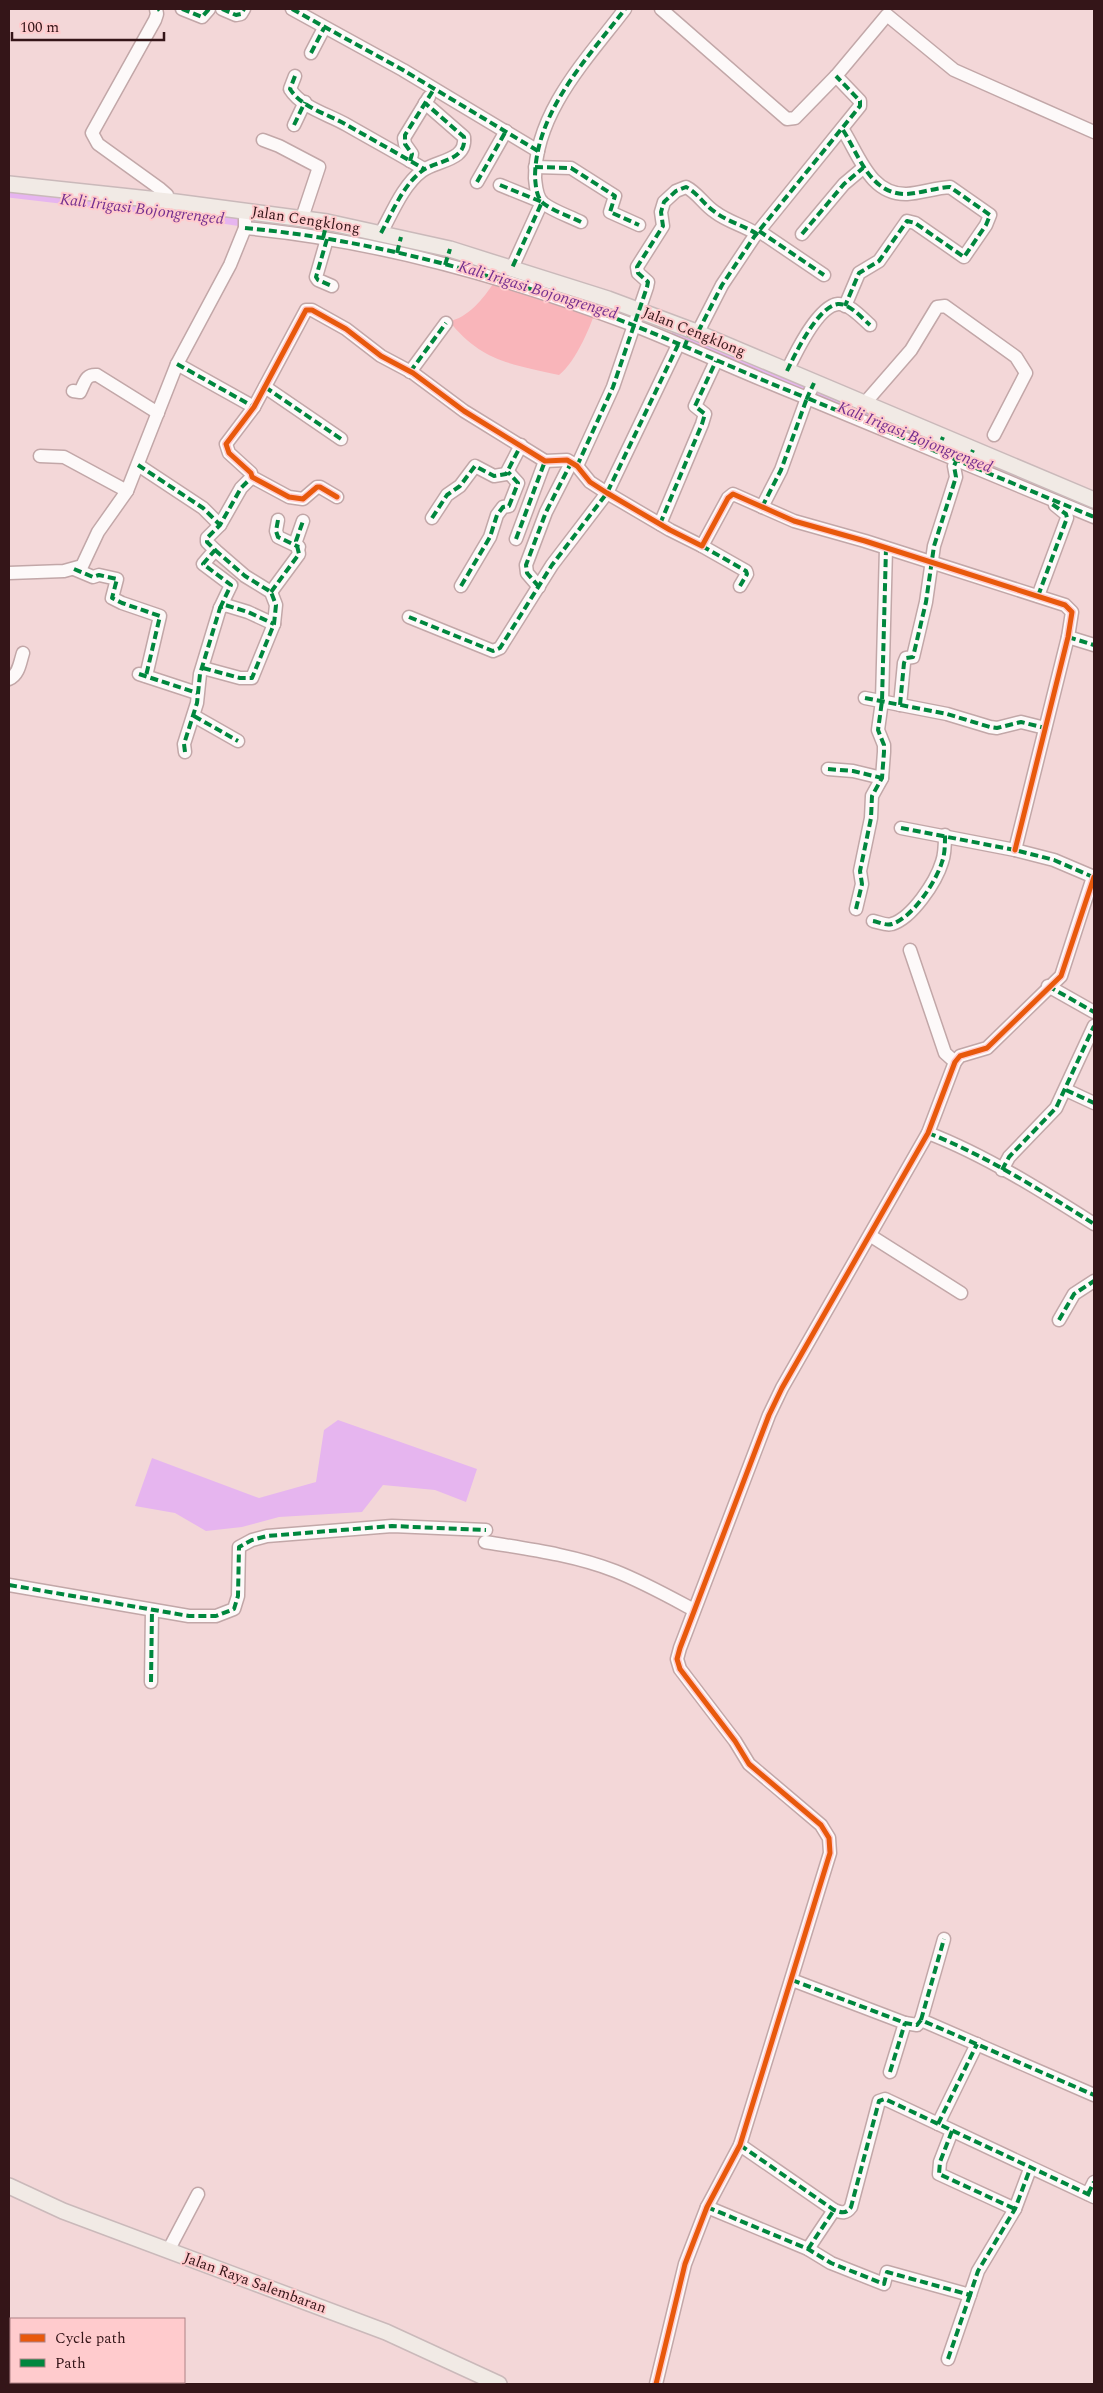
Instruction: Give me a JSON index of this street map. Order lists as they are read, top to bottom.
{
  "streets": {
    "main road": ["Jalan Cengklong", "Jalan Raya Salembaran"]
  },
  "water": ["Kali Irigasi Bojongrenged"],
  "legend": ["Cycle path", "Path"],
  "scale_bar": "100 m"
}
